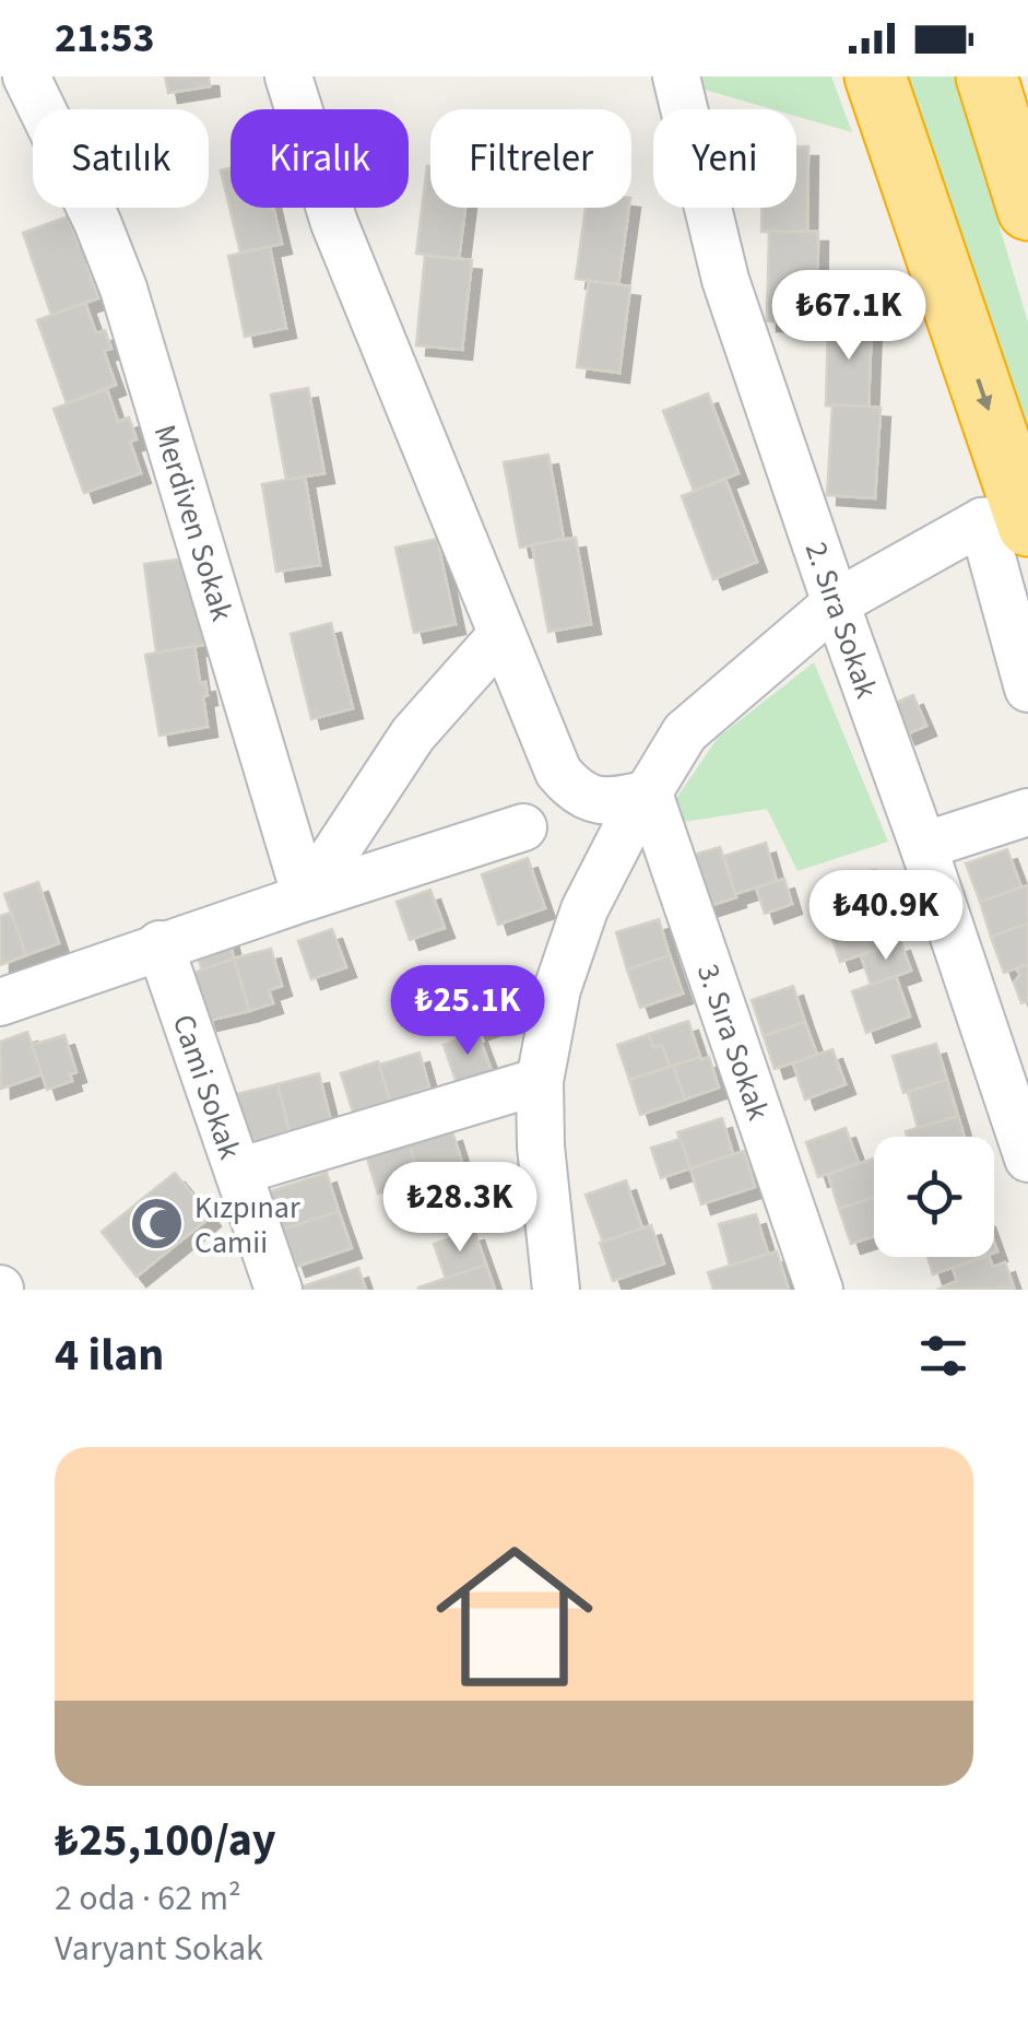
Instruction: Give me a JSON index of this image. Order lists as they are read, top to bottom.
{
  "streets": {
    "street": [
      "Merdiven Sokak",
      "2. Sıra Sokak",
      "3. Sıra Sokak",
      "Cami Sokak"
    ]
  },
  "places": {
    "mosque": ["Kızpınar Camii"]
  },
  "page": {
    "status": "21:53",
    "chip": [
      "Satılık",
      "Kiralık",
      "Filtreler",
      "Yeni"
    ],
    "price": [
      "₺67.1K",
      "₺40.9K",
      "₺25.1K",
      "₺28.3K"
    ],
    "heading": "4 ilan",
    "list": [
      {
        "name": "₺25,100/ay",
        "note": "2 oda · 62 m² · Varyant Sokak"
      }
    ]
  }
}
